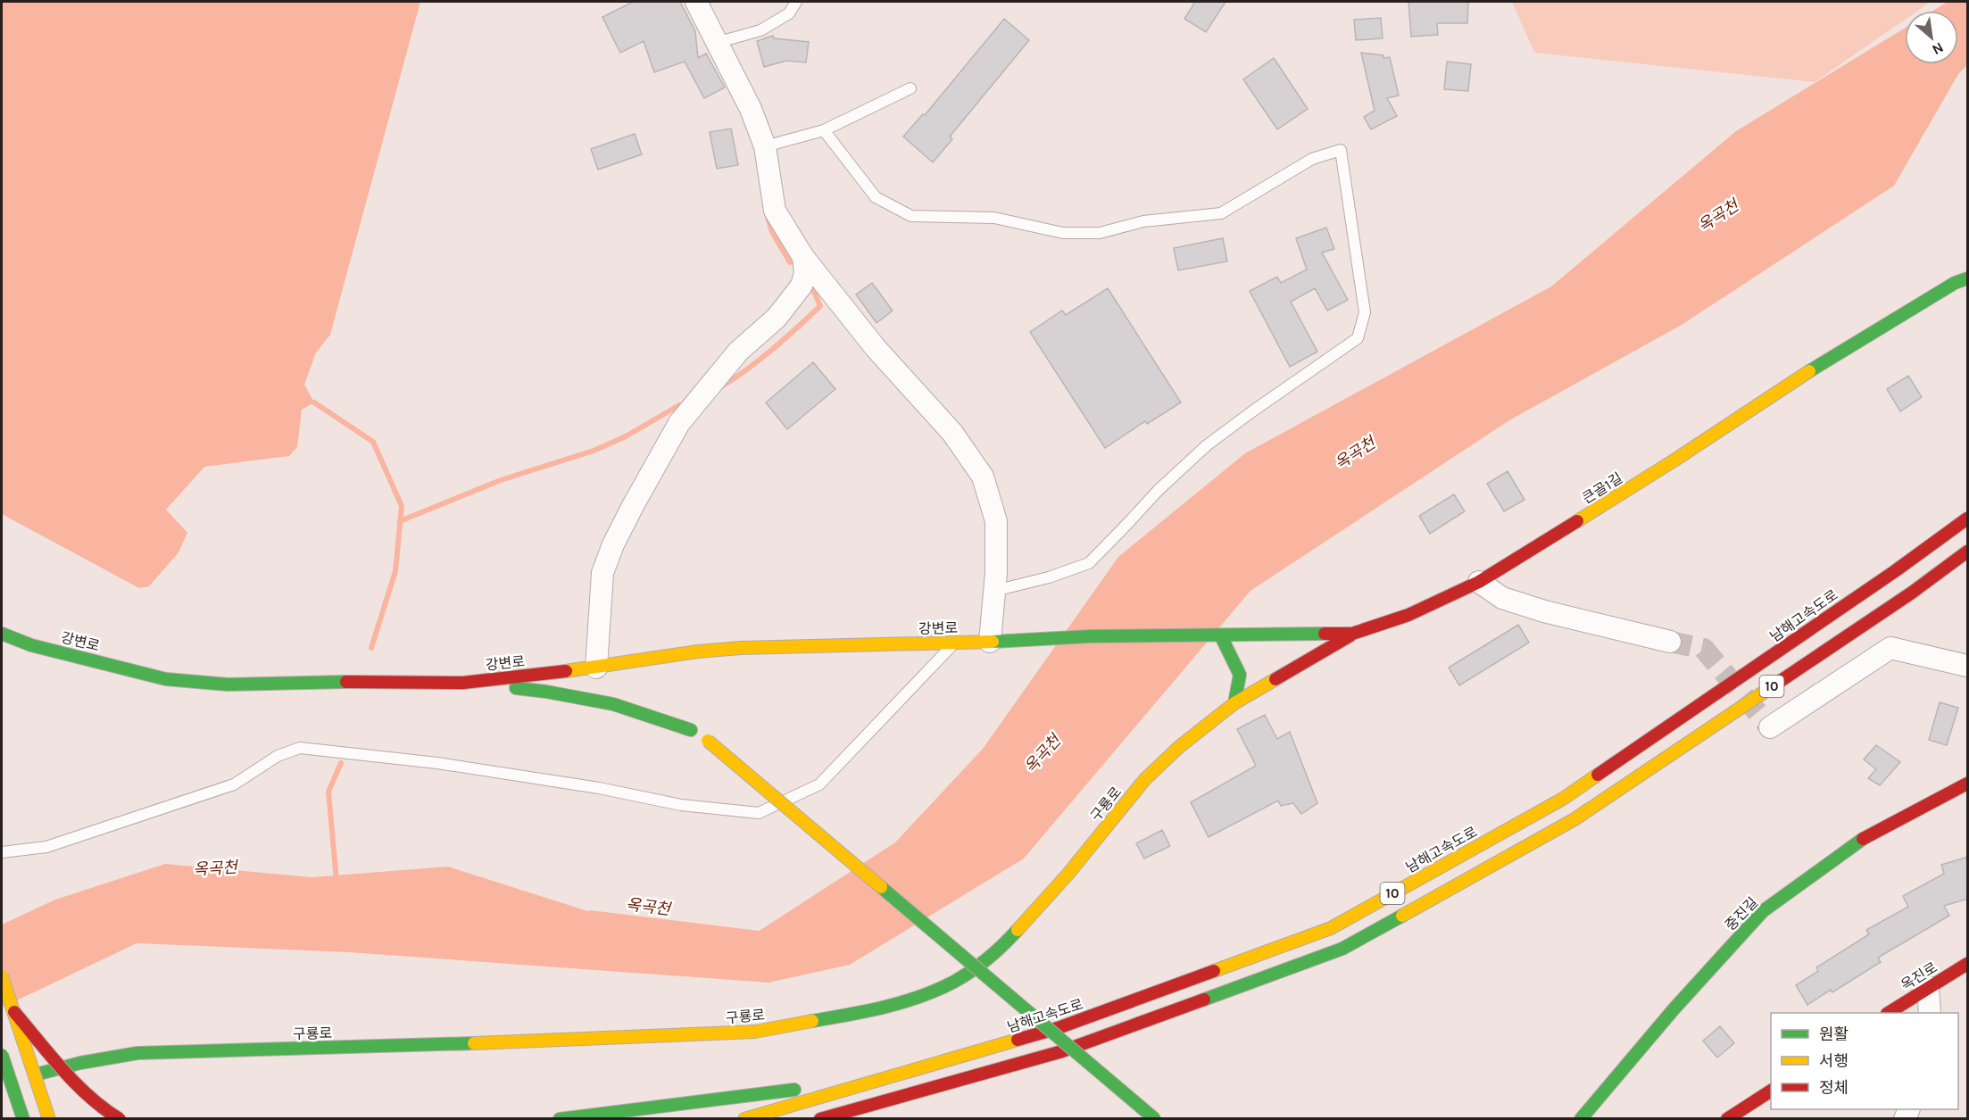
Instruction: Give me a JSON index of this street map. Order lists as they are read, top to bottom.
{
  "streets": {
    "main road": [
      "큰골1길",
      "남해고속도로",
      "강변로",
      "10",
      "구룡로",
      "중진길",
      "옥진로"
    ]
  },
  "crossings": [
    ["큰골1길", "강변로"],
    ["큰골1길", "구룡로"]
  ],
  "water": ["옥곡천"],
  "legend": ["원활", "서행", "정체"],
  "north": "bottom right"
}
